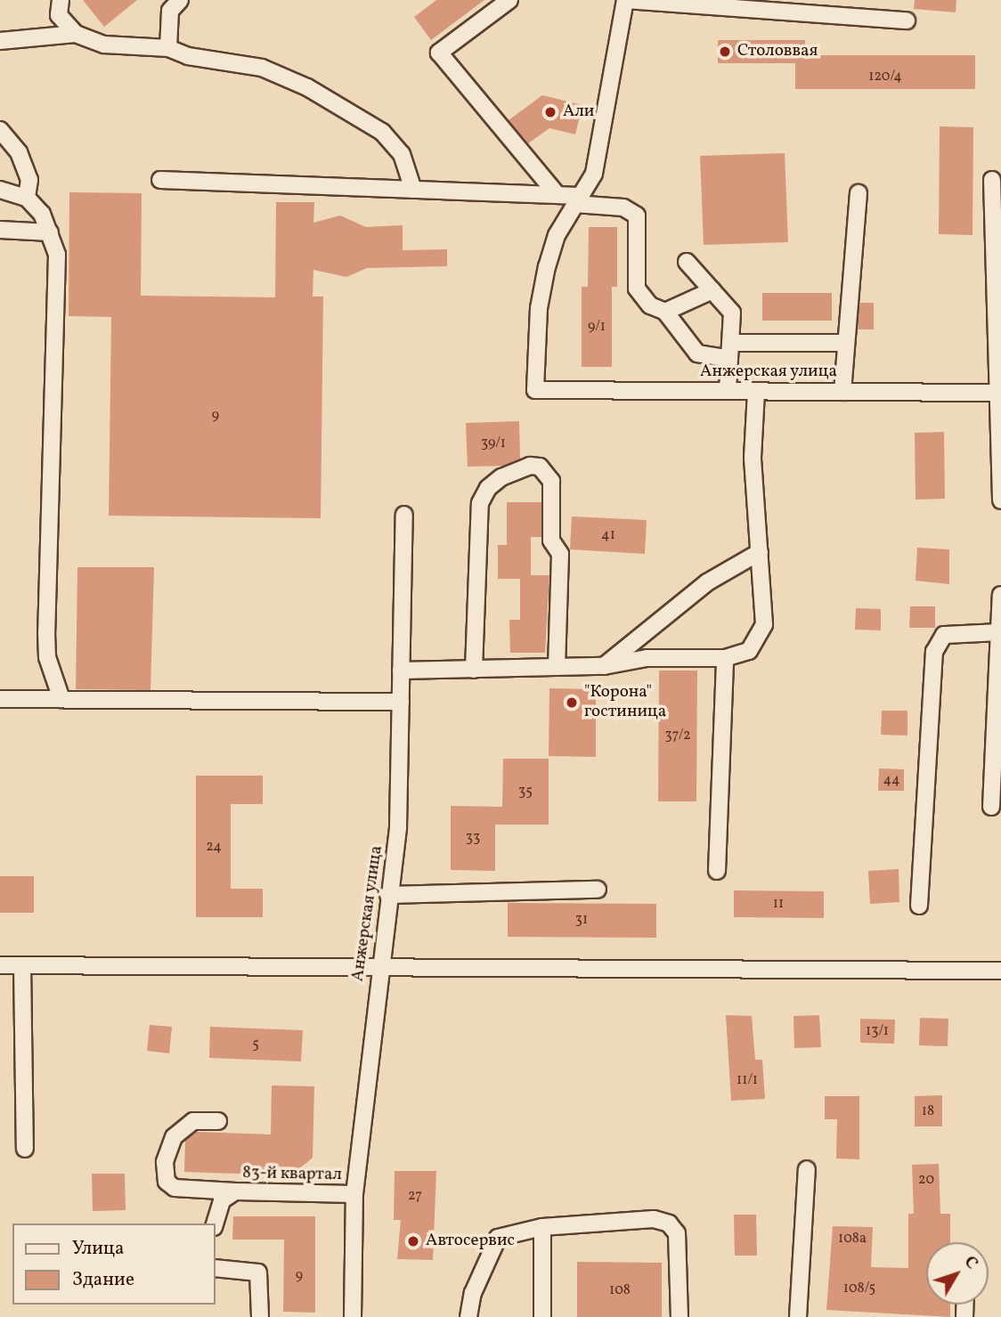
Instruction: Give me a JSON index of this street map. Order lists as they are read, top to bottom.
{
  "streets": {
    "street": ["Анжерская улица", "83-й квартал"]
  },
  "crossings": [
    ["Анжерская улица", "83-й квартал"]
  ],
  "places": [
    "Столоввая",
    "Али",
    "\"Корона\" гостиница",
    "Автосервис"
  ],
  "house_numbers": [
    "120/4",
    "9/1",
    "9",
    "39/1",
    "41",
    "37/2",
    "44",
    "35",
    "33",
    "24",
    "11",
    "31",
    "13/1",
    "5",
    "11/1",
    "18",
    "20",
    "27",
    "108а",
    "9",
    "108/5",
    "108"
  ],
  "legend": ["Улица", "Здание"],
  "north": "top right"
}
